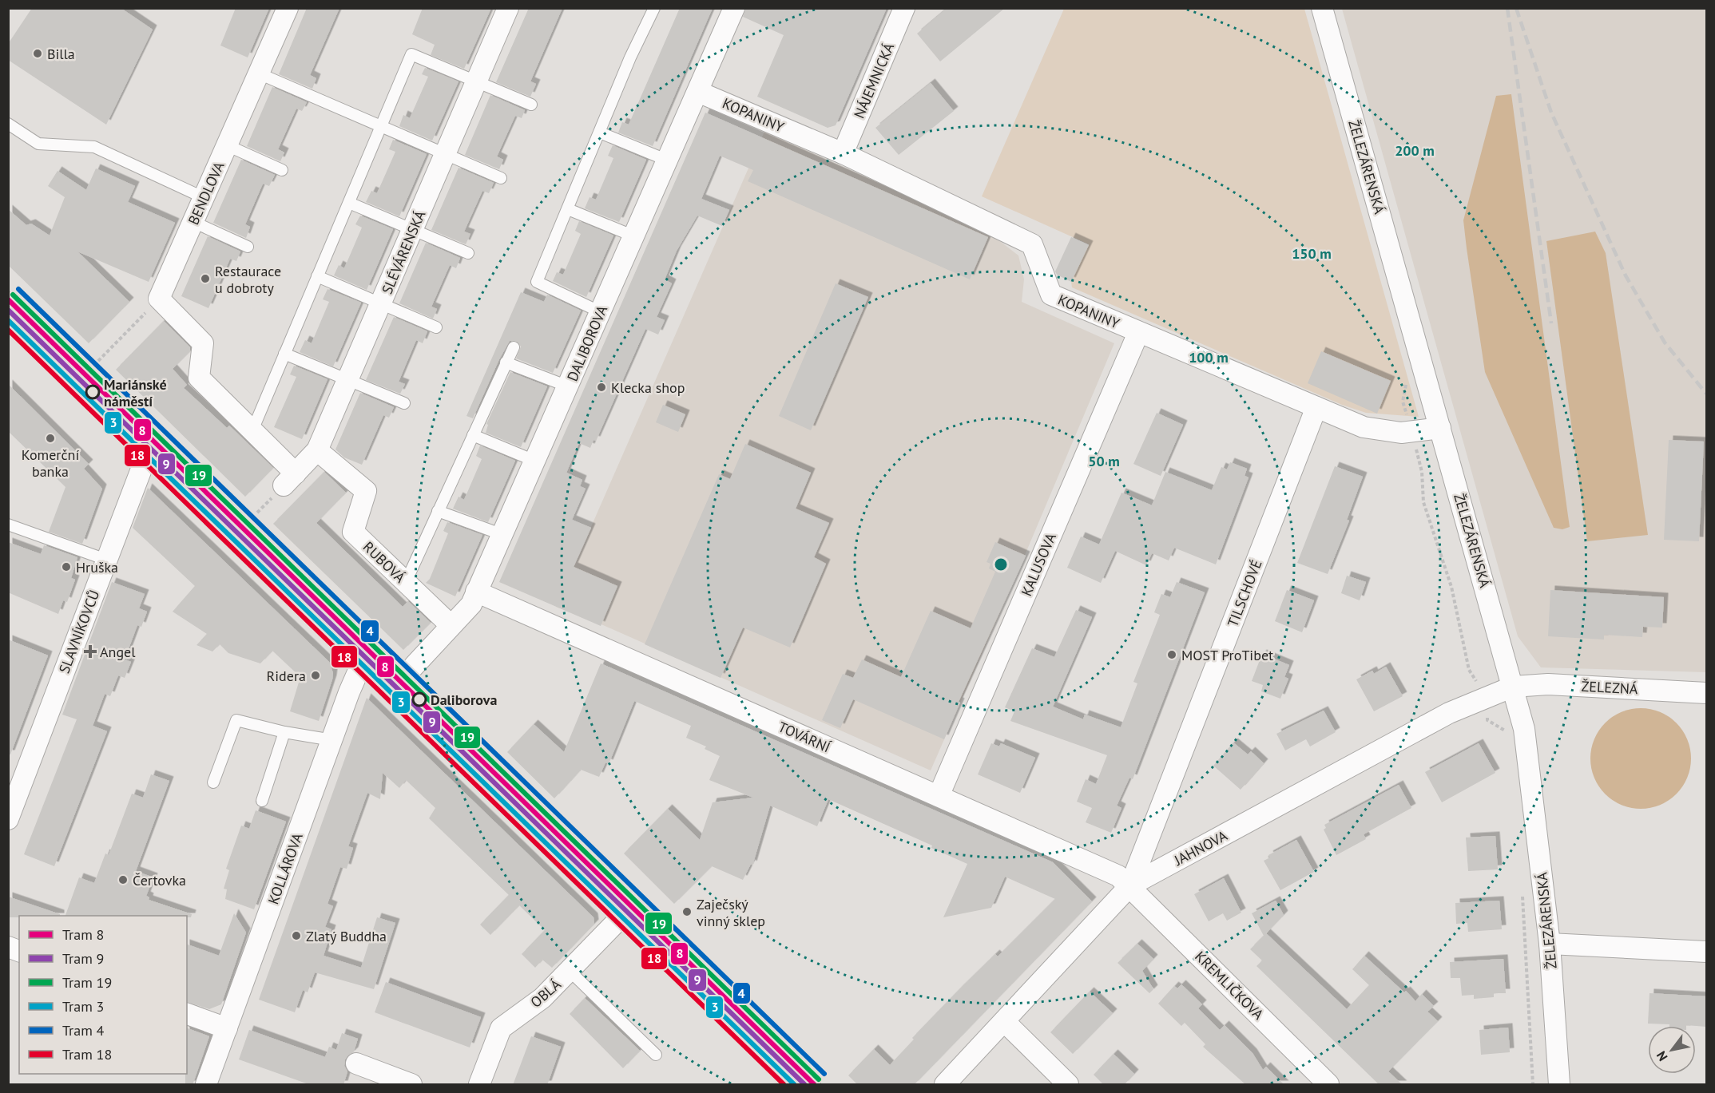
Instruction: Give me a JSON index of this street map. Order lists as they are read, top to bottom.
{
  "streets": {
    "street": [
      "NÁJEMNICKÁ",
      "KOPANINY",
      "ŽELEZÁRENSKÁ",
      "BENDLOVA",
      "SLÉVÁRENSKÁ",
      "DALIBOROVA",
      "RUBOVÁ",
      "KALUSOVA",
      "TILSCHOVÉ",
      "SLAVNÍKOVCŮ",
      "ŽELEZNÁ",
      "TOVÁRNÍ",
      "JAHNOVA",
      "KOLLÁROVA",
      "KREMLIČKOVA",
      "OBLÁ"
    ]
  },
  "crossings": [
    ["NÁJEMNICKÁ", "KOPANINY"],
    ["KOPANINY", "ŽELEZÁRENSKÁ"],
    ["KOPANINY", "DALIBOROVA"],
    ["KOPANINY", "KALUSOVA"],
    ["KOPANINY", "TILSCHOVÉ"],
    ["ŽELEZÁRENSKÁ", "ŽELEZNÁ"],
    ["ŽELEZÁRENSKÁ", "JAHNOVA"],
    ["SLÉVÁRENSKÁ", "RUBOVÁ"],
    ["DALIBOROVA", "RUBOVÁ"],
    ["DALIBOROVA", "TOVÁRNÍ"],
    ["KALUSOVA", "TOVÁRNÍ"],
    ["TILSCHOVÉ", "TOVÁRNÍ"],
    ["TILSCHOVÉ", "JAHNOVA"],
    ["TILSCHOVÉ", "KREMLIČKOVA"],
    ["ŽELEZNÁ", "JAHNOVA"],
    ["TOVÁRNÍ", "JAHNOVA"],
    ["TOVÁRNÍ", "KREMLIČKOVA"],
    ["JAHNOVA", "KREMLIČKOVA"]
  ],
  "places": {
    "other": [
      "Billa",
      "Restaurace u dobroty",
      "Klecka shop",
      "Mariánské náměstí",
      "Komerční banka",
      "Hruška",
      "MOST ProTibet",
      "Ridera",
      "Daliborova",
      "Čertovka",
      "Zaječský vinný sklep",
      "Zlatý Buddha"
    ],
    "health": ["Angel"]
  },
  "lines": [
    "tram line 4",
    "tram line 19",
    "tram line 8",
    "tram line 9",
    "tram line 3",
    "tram line 18"
  ],
  "legend": [
    "Tram 8",
    "Tram 9",
    "Tram 19",
    "Tram 3",
    "Tram 4",
    "Tram 18"
  ],
  "north": "bottom left",
  "rings": [
    "200 m",
    "150 m",
    "100 m",
    "50 m"
  ]
}
